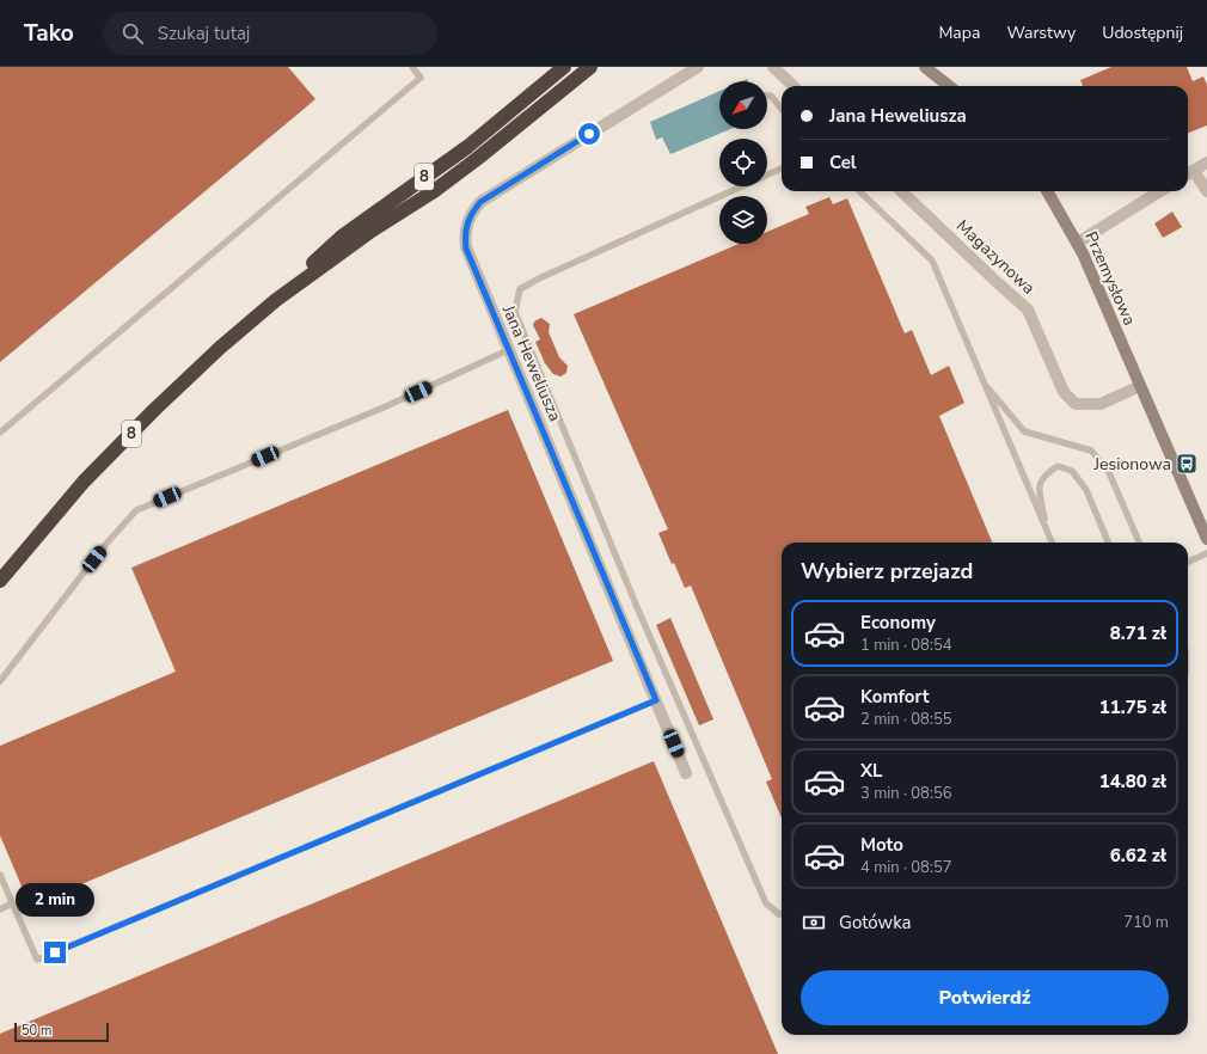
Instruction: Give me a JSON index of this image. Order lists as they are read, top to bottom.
{
  "streets": {
    "highway": ["8"],
    "street": ["Magazynowa", "Przemysłowa", "Jana Heweliusza"]
  },
  "crossings": [
    ["Magazynowa", "Przemysłowa"]
  ],
  "places": {
    "bus stop": ["Jesionowa"]
  },
  "scale_bar": "50 m",
  "north": "bottom left",
  "page": {
    "header": "Tako",
    "search": "Szukaj tutaj",
    "nav": ["Mapa", "Warstwy", "Udostępnij"],
    "banner": ["Jana Heweliusza", "Cel"],
    "heading": "Wybierz przejazd",
    "list": [
      {
        "name": "Economy",
        "note": "1 min · 08:54",
        "value": "8.71 zł"
      },
      {
        "name": "Komfort",
        "note": "2 min · 08:55",
        "value": "11.75 zł"
      },
      {
        "name": "XL",
        "note": "3 min · 08:56",
        "value": "14.80 zł"
      },
      {
        "name": "Moto",
        "note": "4 min · 08:57",
        "value": "6.62 zł"
      }
    ],
    "bubble": "2 min",
    "pay": ["Gotówka", "710 m"],
    "buttons": "Potwierdź",
    "scale": "50 m"
  }
}
